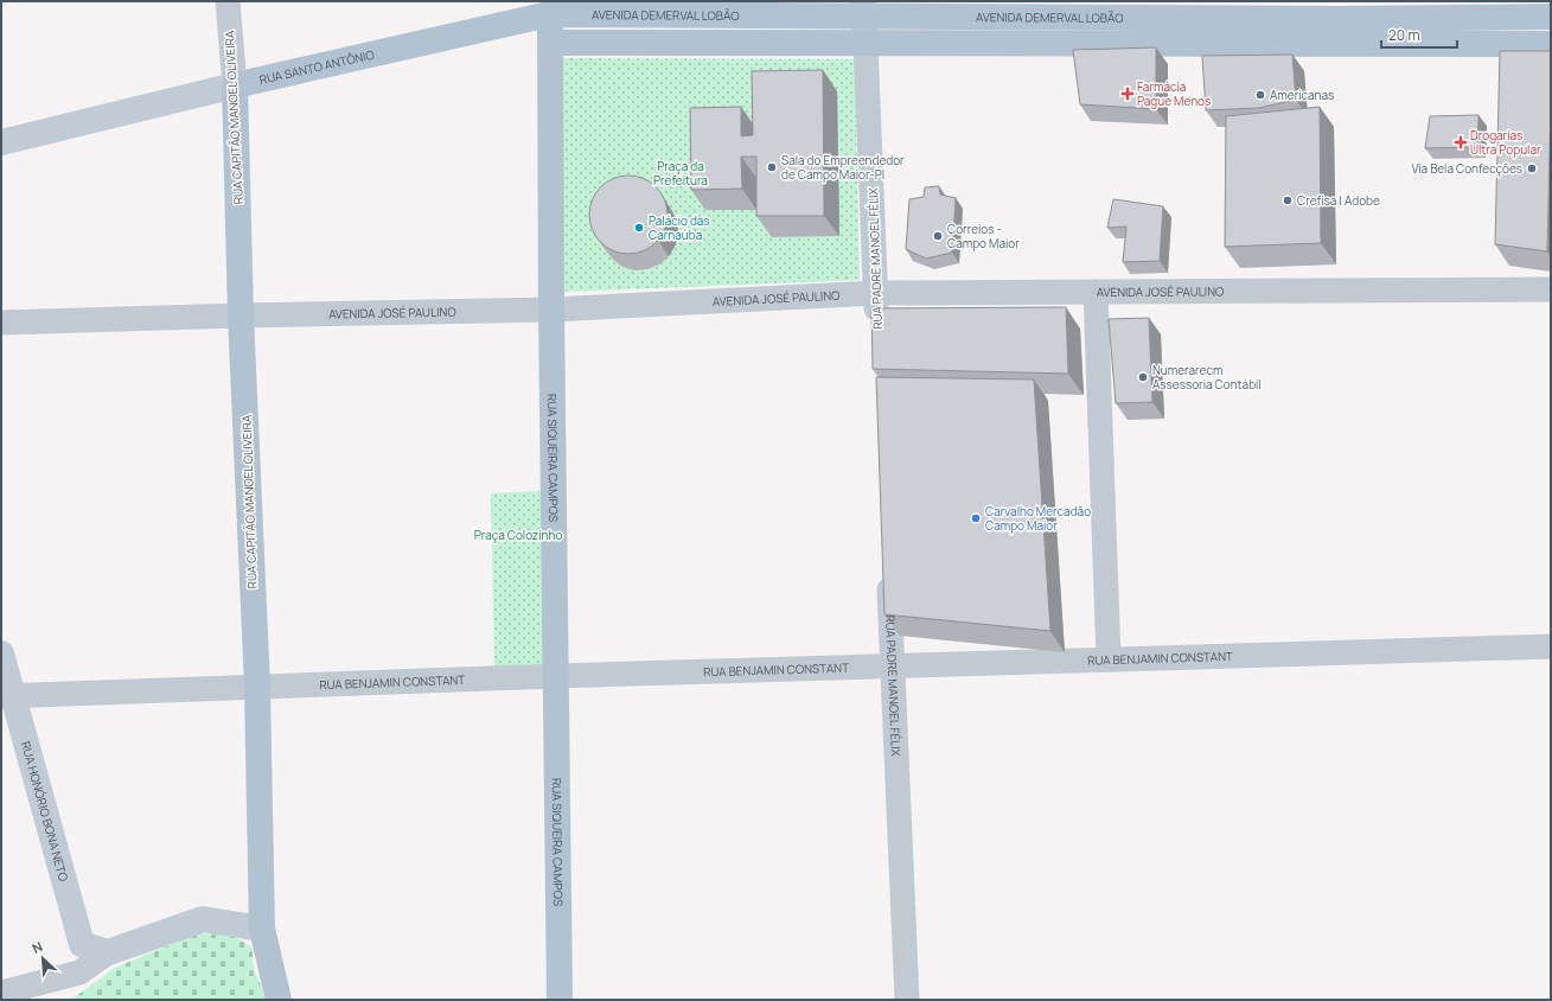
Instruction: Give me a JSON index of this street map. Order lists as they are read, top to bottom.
{
  "streets": {
    "main road": [
      "AVENIDA DEMERVAL LOBÃO",
      "RUA SANTO ANTÔNIO",
      "RUA CAPITÃO MANOEL OLIVEIRA",
      "RUA SIQUEIRA CAMPOS",
      "RUA HONÓRIO BONA NETO"
    ],
    "street": ["RUA PADRE MANOEL FÉLIX", "AVENIDA JOSÉ PAULINO", "RUA BENJAMIN CONSTANT"]
  },
  "crossings": [
    ["AVENIDA DEMERVAL LOBÃO", "RUA SANTO ANTÔNIO"],
    ["AVENIDA DEMERVAL LOBÃO", "RUA PADRE MANOEL FÉLIX"],
    ["AVENIDA DEMERVAL LOBÃO", "RUA SIQUEIRA CAMPOS"],
    ["RUA SANTO ANTÔNIO", "RUA CAPITÃO MANOEL OLIVEIRA"],
    ["RUA SANTO ANTÔNIO", "RUA SIQUEIRA CAMPOS"],
    ["RUA CAPITÃO MANOEL OLIVEIRA", "AVENIDA JOSÉ PAULINO"],
    ["RUA CAPITÃO MANOEL OLIVEIRA", "RUA BENJAMIN CONSTANT"],
    ["RUA PADRE MANOEL FÉLIX", "AVENIDA JOSÉ PAULINO"],
    ["RUA PADRE MANOEL FÉLIX", "RUA BENJAMIN CONSTANT"],
    ["AVENIDA JOSÉ PAULINO", "RUA SIQUEIRA CAMPOS"],
    ["RUA SIQUEIRA CAMPOS", "RUA BENJAMIN CONSTANT"],
    ["RUA BENJAMIN CONSTANT", "RUA HONÓRIO BONA NETO"]
  ],
  "parks": ["Praça da Prefeitura", "Praça Colozinho"],
  "places": {
    "health": ["Farmácia Pague Menos", "Drogarias Ultra Popular"],
    "other": [
      "Americanas",
      "Sala do Empreendedor de Campo Maior-PI",
      "Via Bela Confecções",
      "Crefisa | Adobe",
      "Palácio das Carnaúba",
      "Correios - Campo Maior",
      "Numerarecm Assessoria Contábil",
      "Carvalho Mercadão Campo Maior"
    ]
  },
  "scale_bar": "20 m",
  "north": "top left"
}
